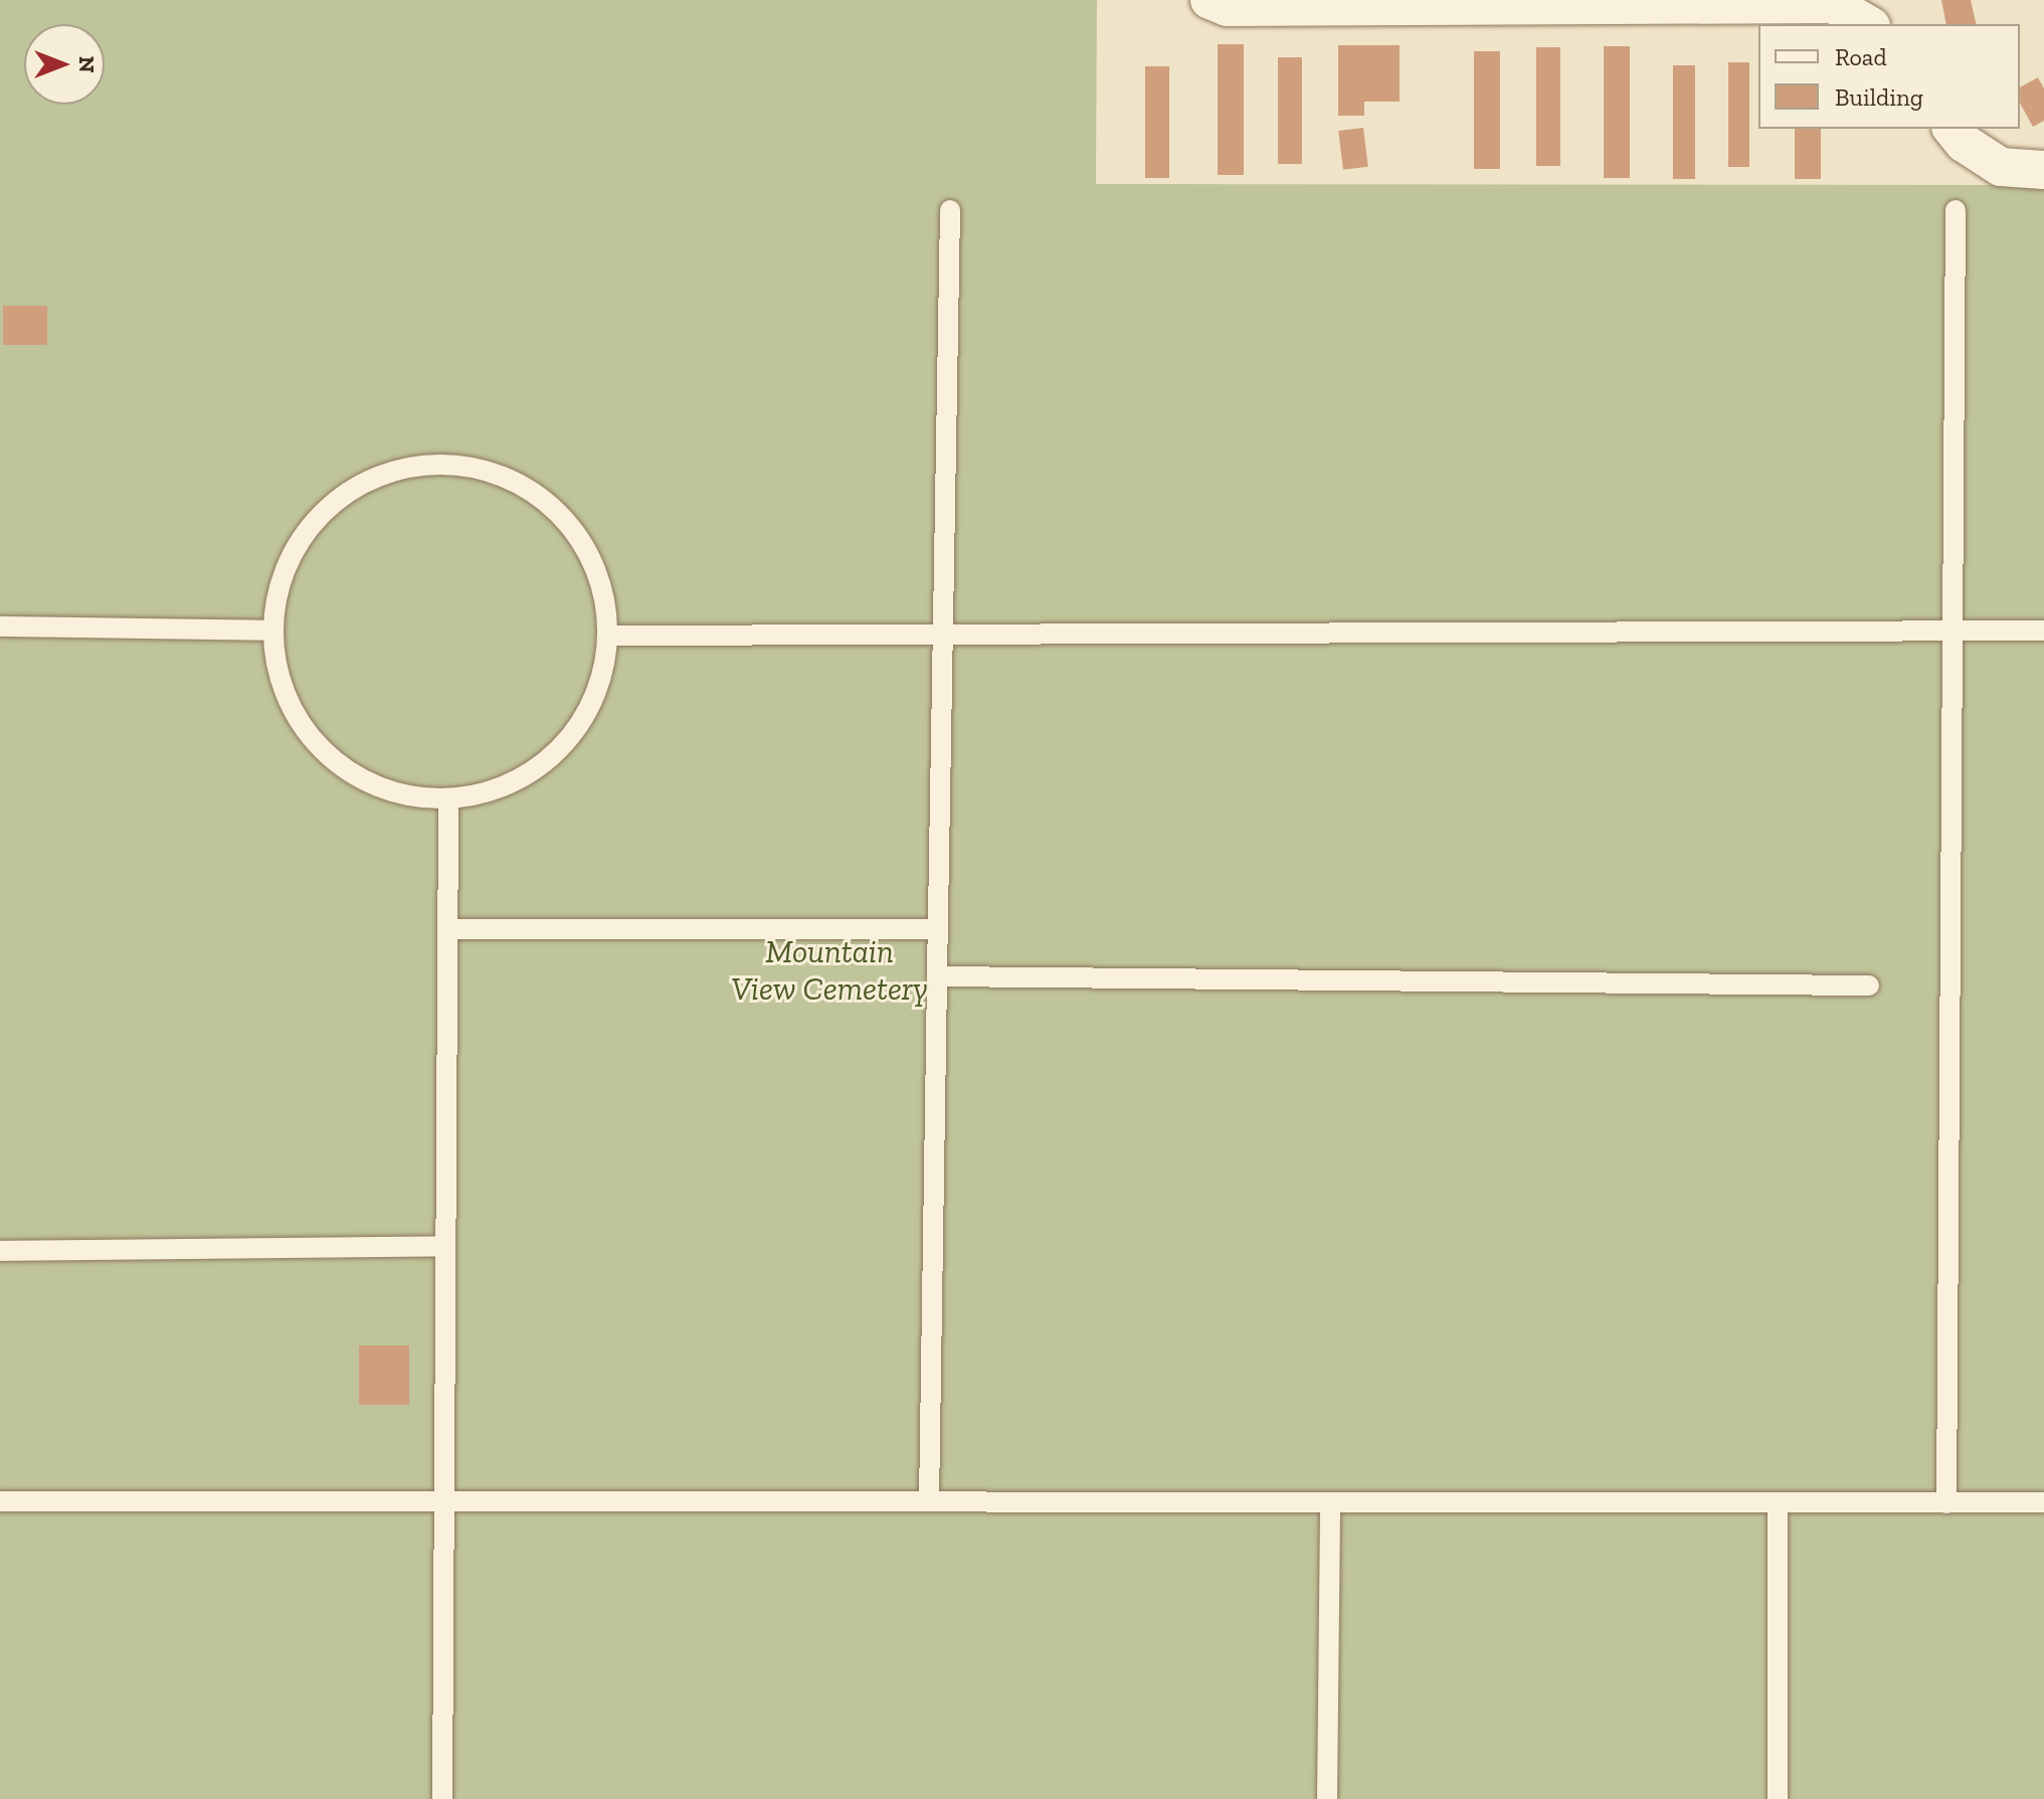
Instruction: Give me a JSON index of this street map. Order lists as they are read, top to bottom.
{
  "parks": ["Mountain View Cemetery"],
  "legend": ["Road", "Building"],
  "north": "right"
}
